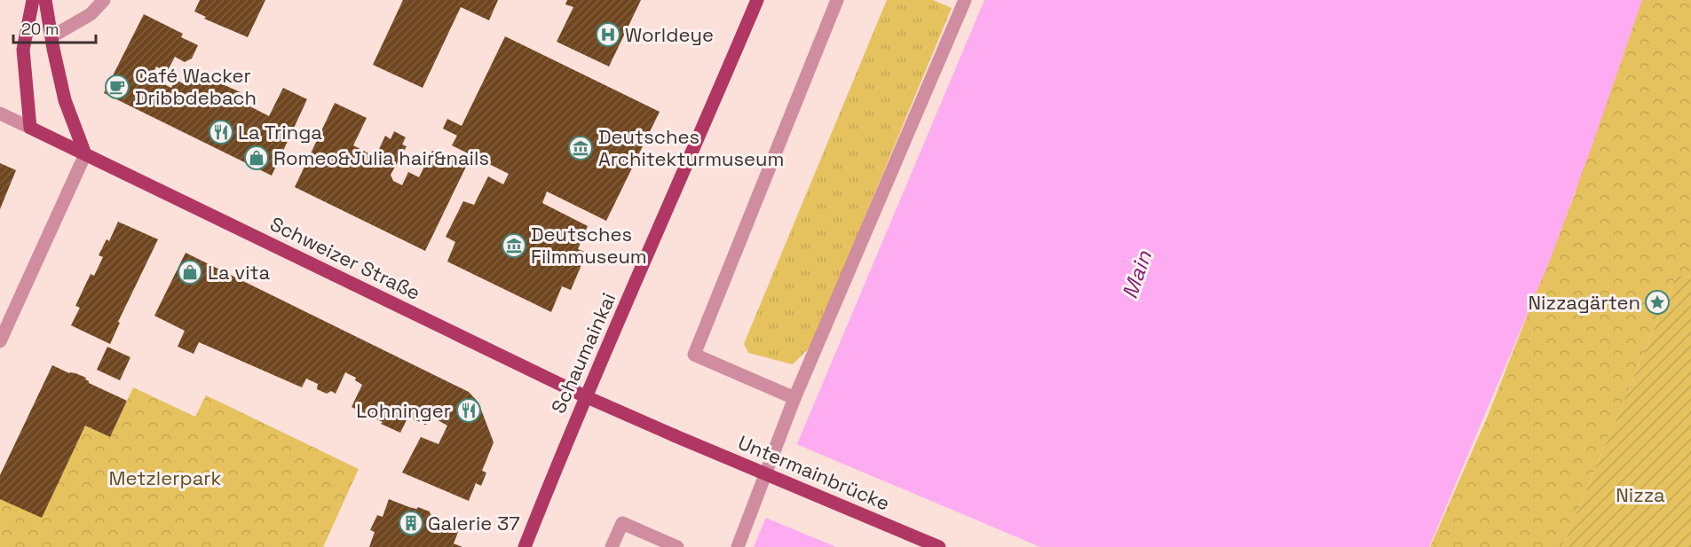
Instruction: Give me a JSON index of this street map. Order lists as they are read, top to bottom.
{
  "streets": {
    "main road": ["Schweizer Straße", "Schaumainkai", "Untermainbrücke"]
  },
  "crossings": [
    ["Schweizer Straße", "Schaumainkai"],
    ["Schweizer Straße", "Untermainbrücke"]
  ],
  "water": ["Main"],
  "parks": ["Metzlerpark", "Nizza"],
  "places": {
    "hospital": ["Worldeye"],
    "cafe": ["Café Wacker Dribbdebach"],
    "restaurant": ["La Tringa", "Lohninger"],
    "museum": ["Deutsches Architekturmuseum", "Deutsches Filmmuseum"],
    "shop": ["Romeo&Julia hair&nails", "La vita"],
    "place": ["Nizzagärten"],
    "building": ["Galerie 37"]
  },
  "scale_bar": "20 m"
}
